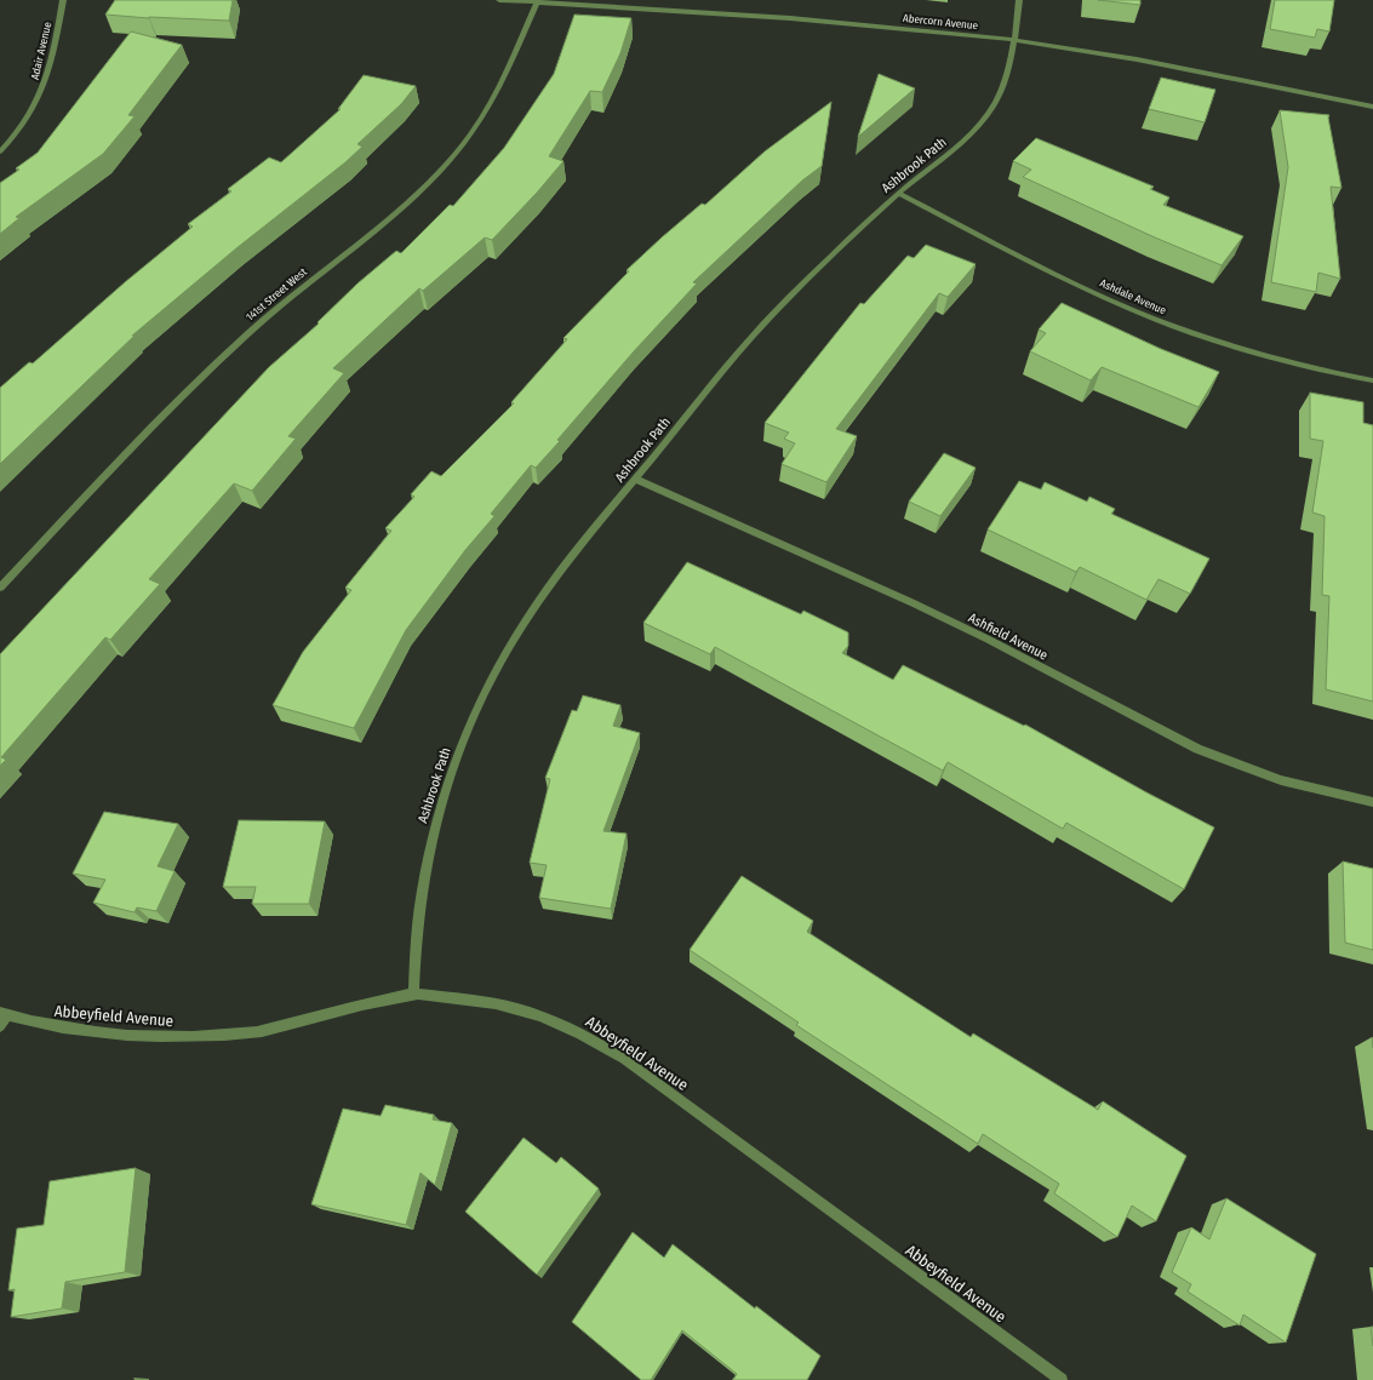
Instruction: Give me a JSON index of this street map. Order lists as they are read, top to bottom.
{
  "streets": {
    "street": [
      "Abercorn Avenue",
      "Adair Avenue",
      "Ashbrook Path",
      "141st Street West",
      "Ashdale Avenue",
      "Ashfield Avenue",
      "Abbeyfield Avenue"
    ]
  },
  "crossings": [
    ["Abercorn Avenue", "Ashbrook Path"],
    ["Abercorn Avenue", "141st Street West"],
    ["Ashbrook Path", "Ashdale Avenue"],
    ["Ashbrook Path", "Ashfield Avenue"],
    ["Ashbrook Path", "Abbeyfield Avenue"]
  ]
}
